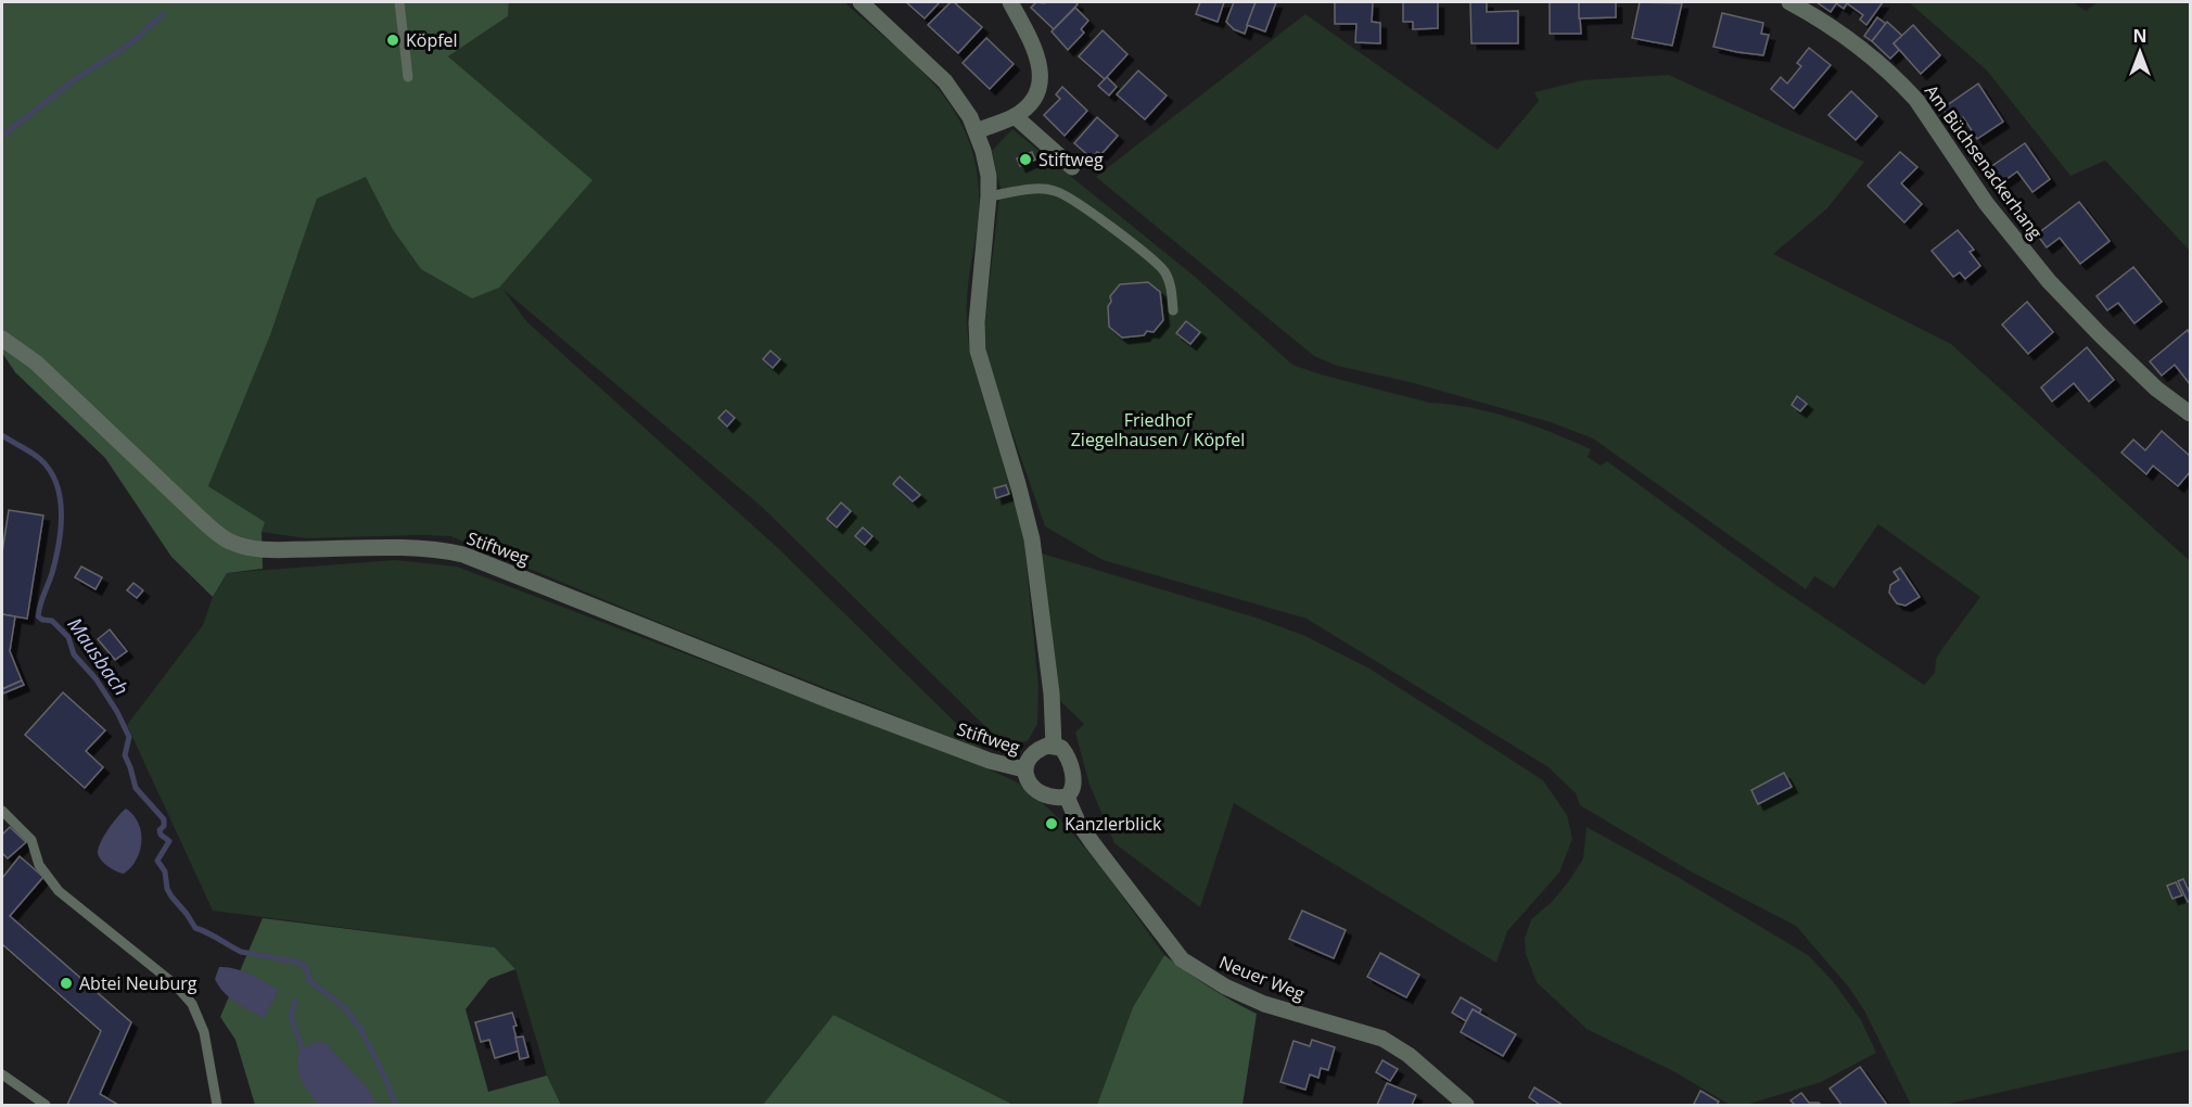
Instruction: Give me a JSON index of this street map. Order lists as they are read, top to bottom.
{
  "streets": {
    "street": ["Am Büchsenackerhang", "Stiftweg", "Neuer Weg"]
  },
  "crossings": [
    ["Stiftweg", "Neuer Weg"]
  ],
  "water": ["Mausbach"],
  "parks": ["Friedhof Ziegelhausen / Köpfel"],
  "places": [
    "Köpfel",
    "Stiftweg",
    "Kanzlerblick",
    "Abtei Neuburg"
  ],
  "north": "top"
}
